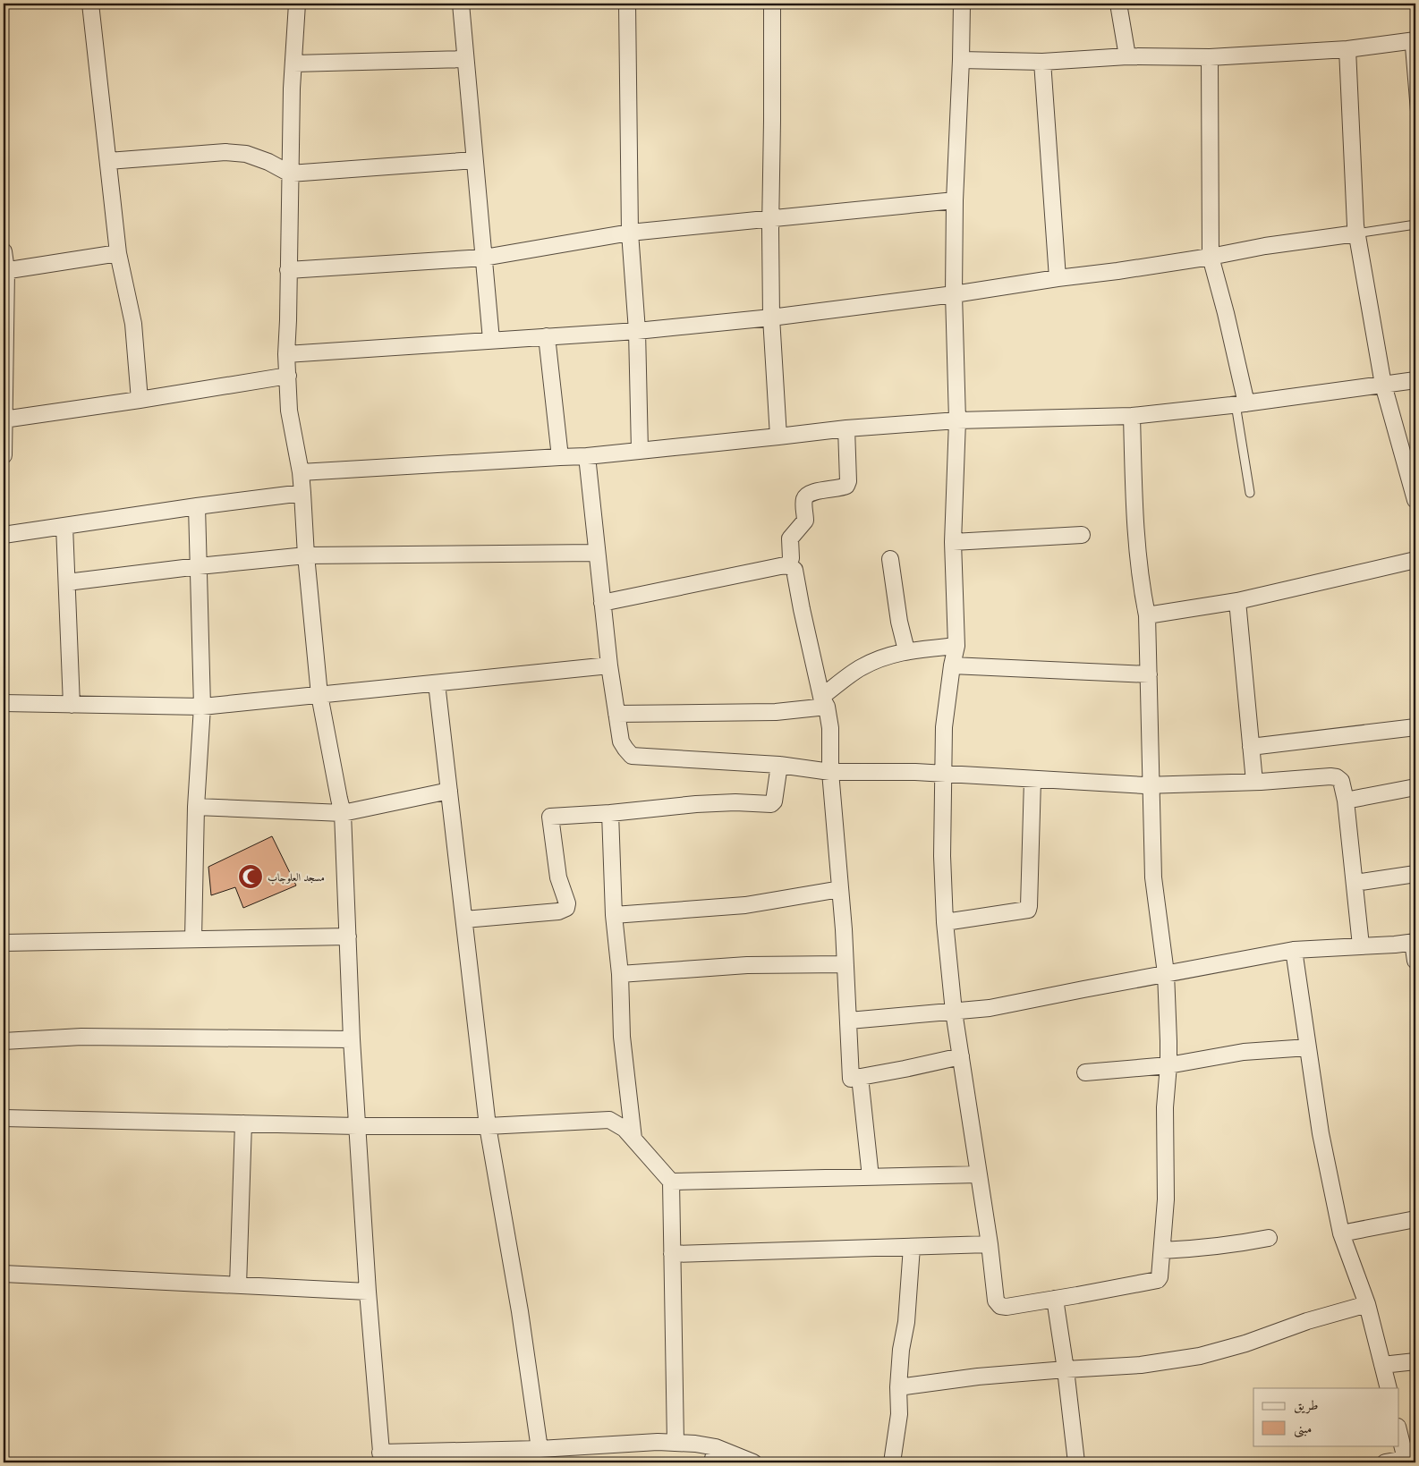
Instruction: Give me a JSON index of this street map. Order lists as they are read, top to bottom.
{
  "places": {
    "mosque": ["مسجد العلوجاب"]
  },
  "legend": ["طريق", "مبنى"]
}
